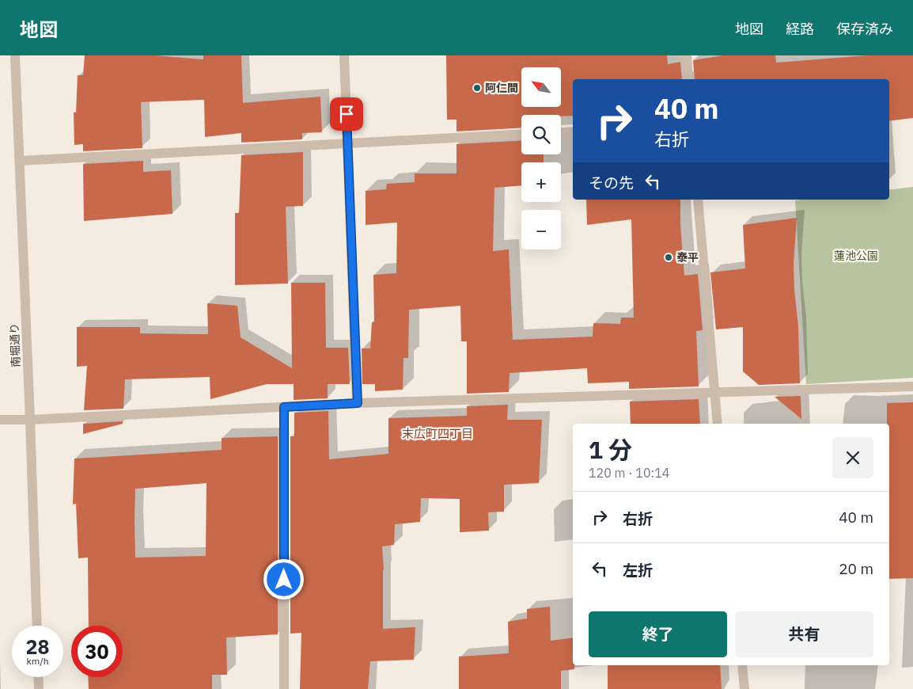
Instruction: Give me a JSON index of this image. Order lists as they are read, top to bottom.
{
  "streets": {
    "street": ["南堀通り"]
  },
  "districts": ["末広町四丁目"],
  "parks": ["蓮池公園"],
  "places": ["阿仁間", "泰平"],
  "north": "top left",
  "page": {
    "header": "地図",
    "nav": ["地図", "経路", "保存済み"],
    "map_buttons": ["+", "−"],
    "turn": ["40 m", "右折"],
    "then": "その先",
    "heading": ["1 分", "120 m · 10:14"],
    "list": [
      {
        "name": "右折",
        "value": "40 m"
      },
      {
        "name": "左折",
        "value": "20 m"
      }
    ],
    "buttons": ["終了", "共有"],
    "speed": "28 km/h",
    "limit": "30"
  }
}
